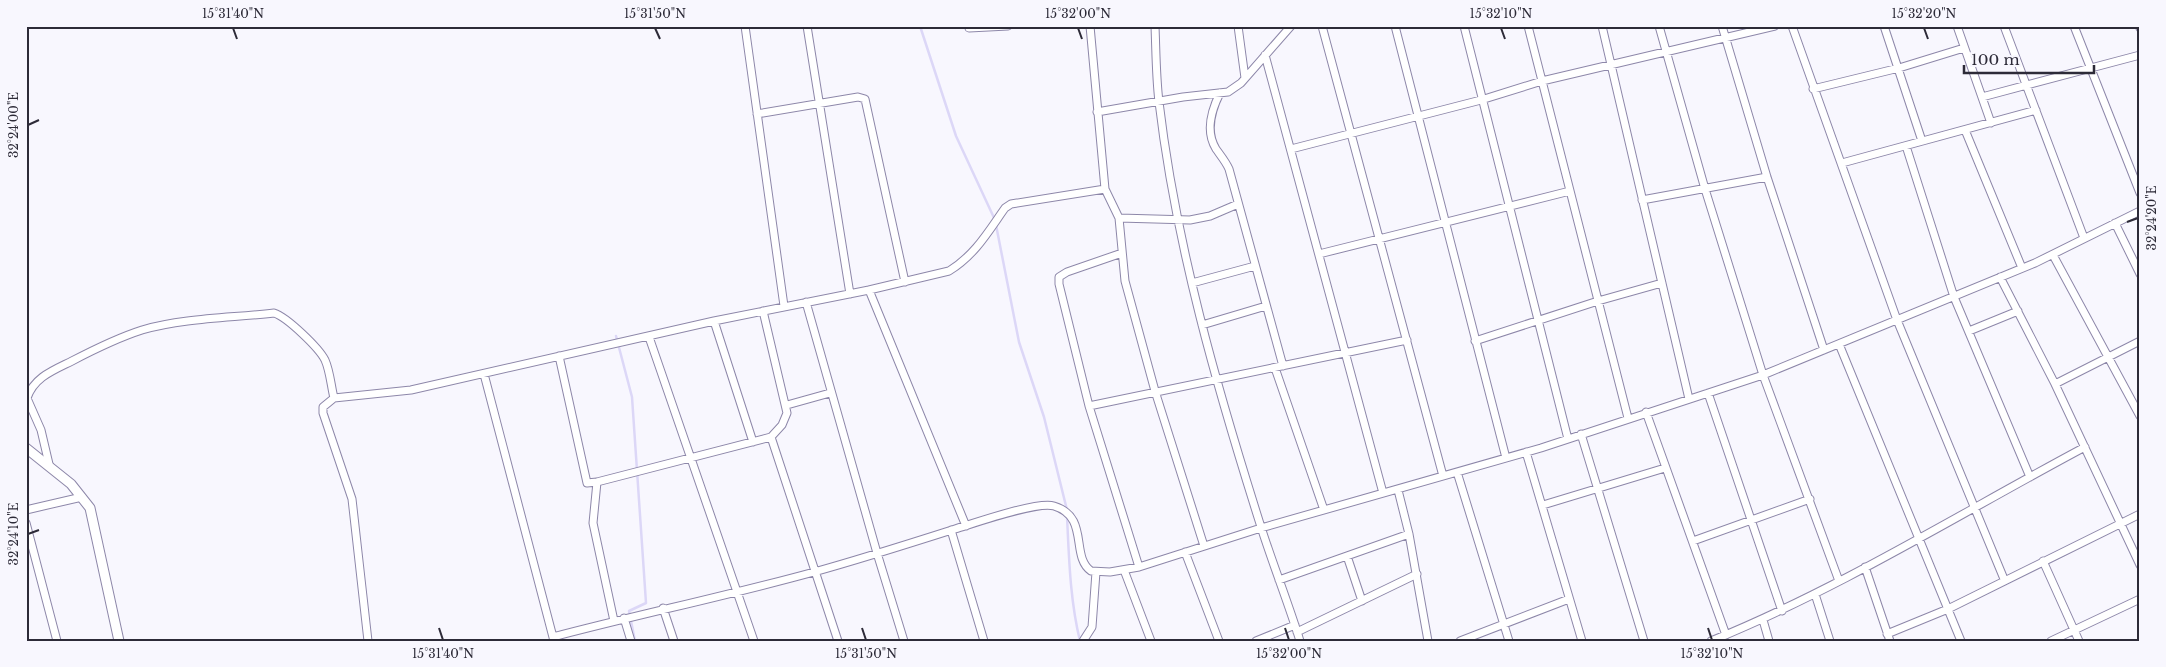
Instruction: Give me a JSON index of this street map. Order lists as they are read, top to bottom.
{
  "scale_bar": "100 m",
  "coordinates": [
    "15°31'40\"N",
    "15°31'50\"N",
    "15°32'00\"N",
    "15°32'10\"N",
    "15°32'20\"N",
    "32°24'00\"E",
    "32°24'20\"E",
    "32°24'10\"E"
  ]
}
